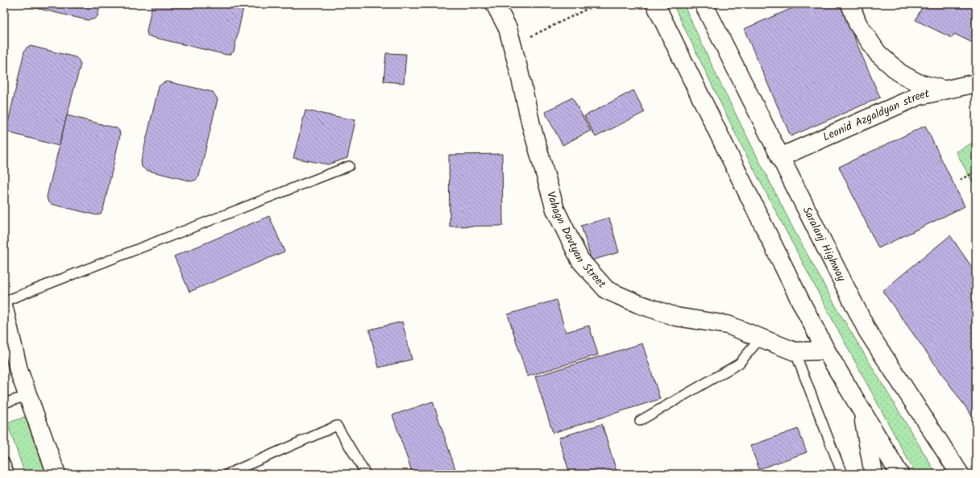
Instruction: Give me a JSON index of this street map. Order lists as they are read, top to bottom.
{
  "streets": {
    "street": ["Leonid Azgaldyan street", "Vahagn Davtyan Street", "Saralanj Highway"]
  },
  "crossings": [
    ["Leonid Azgaldyan street", "Saralanj Highway"]
  ]
}
